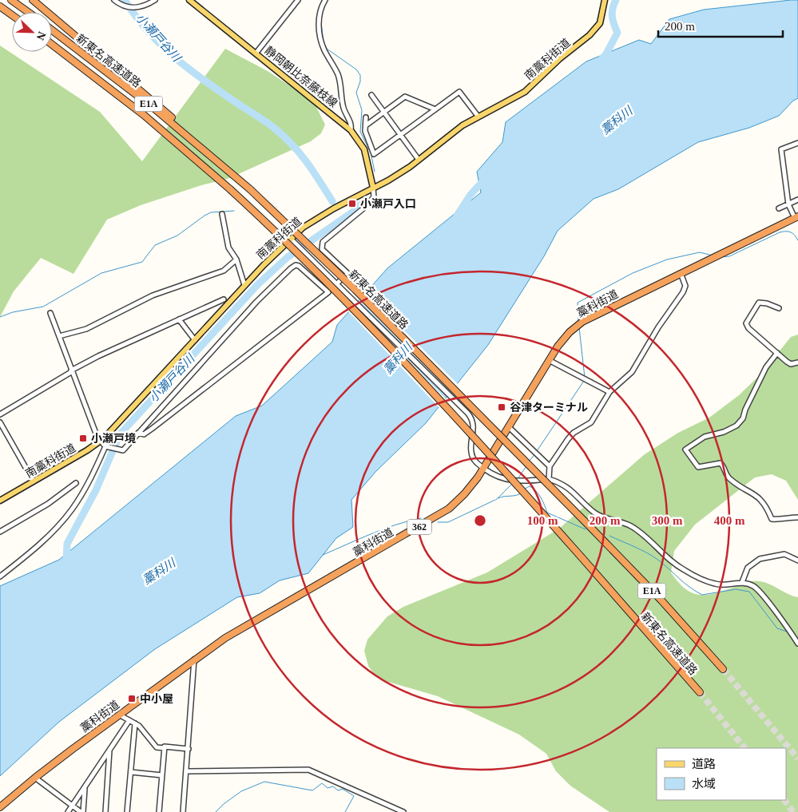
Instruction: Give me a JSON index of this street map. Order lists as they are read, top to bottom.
{
  "streets": {
    "highway": [
      "新東名高速道路",
      "E1A",
      "藁科街道",
      "362"
    ],
    "main road": ["南藁科街道", "静岡朝比奈藤枝線"]
  },
  "crossings": [
    ["南藁科街道", "静岡朝比奈藤枝線"]
  ],
  "water": ["小瀬戸谷川", "藁科川"],
  "places": {
    "transit": [
      "小瀬戸入口",
      "谷津ターミナル",
      "小瀬戸境",
      "中小屋"
    ]
  },
  "legend": ["道路", "水域"],
  "scale_bar": "200 m",
  "north": "bottom right",
  "rings": [
    "100 m",
    "200 m",
    "300 m",
    "400 m"
  ]
}
